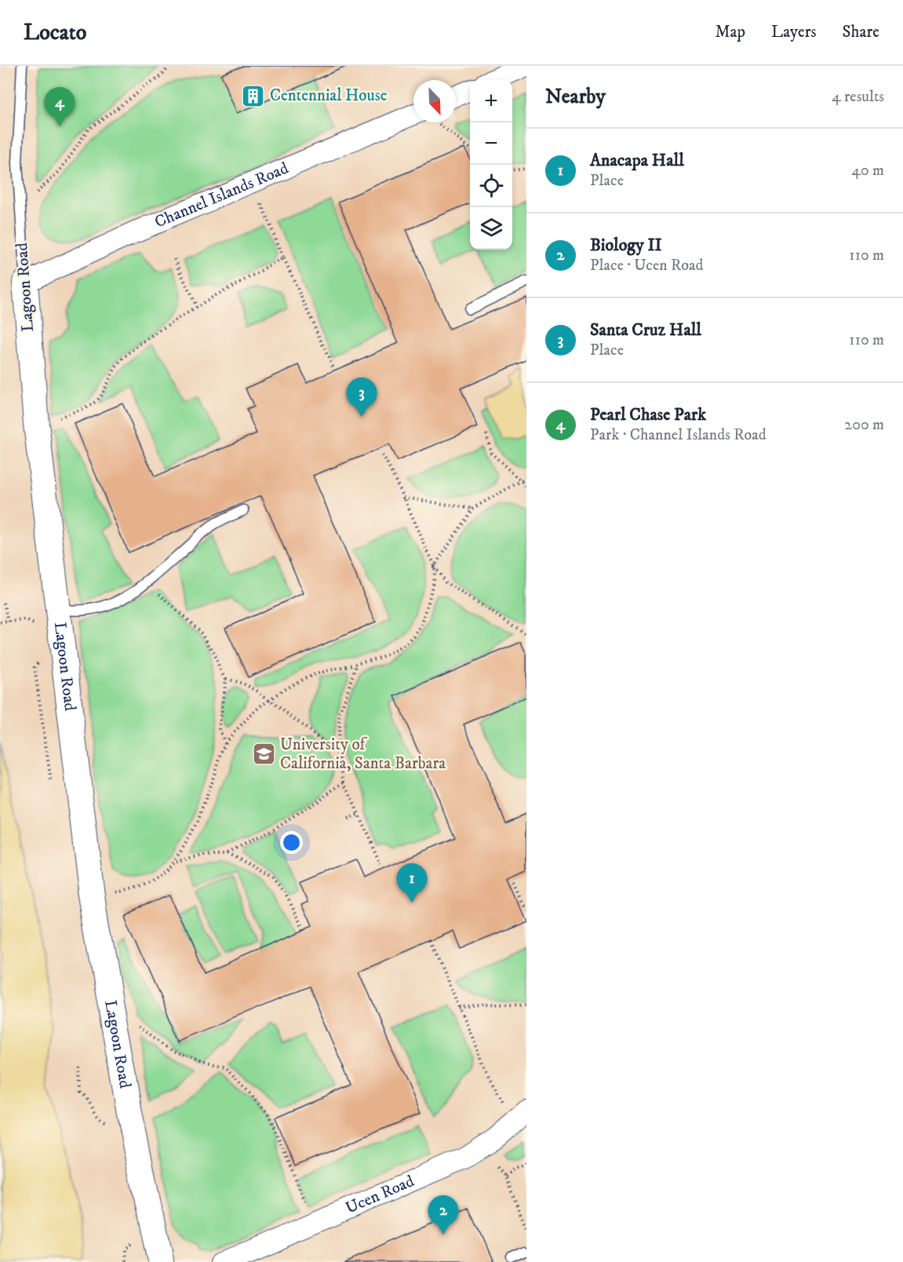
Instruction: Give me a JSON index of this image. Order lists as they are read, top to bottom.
{
  "streets": {
    "street": ["Channel Islands Road", "Lagoon Road", "Ucen Road"]
  },
  "crossings": [
    ["Channel Islands Road", "Lagoon Road"]
  ],
  "places": {
    "building": ["Centennial House"],
    "school or university": ["University of California, Santa Barbara"]
  },
  "north": "bottom right",
  "page": {
    "header": "Locato",
    "nav": ["Map", "Layers", "Share"],
    "heading": ["Nearby", "4 results"],
    "map_buttons": ["+", "−"],
    "pins": [
      "4",
      "3",
      "1",
      "2"
    ],
    "list": [
      {
        "mark": "1",
        "name": "Anacapa Hall",
        "note": "Place",
        "value": "40 m"
      },
      {
        "mark": "2",
        "name": "Biology II",
        "note": "Place · Ucen Road",
        "value": "110 m"
      },
      {
        "mark": "3",
        "name": "Santa Cruz Hall",
        "note": "Place",
        "value": "110 m"
      },
      {
        "mark": "4",
        "name": "Pearl Chase Park",
        "note": "Park · Channel Islands Road",
        "value": "200 m"
      }
    ]
  }
}
